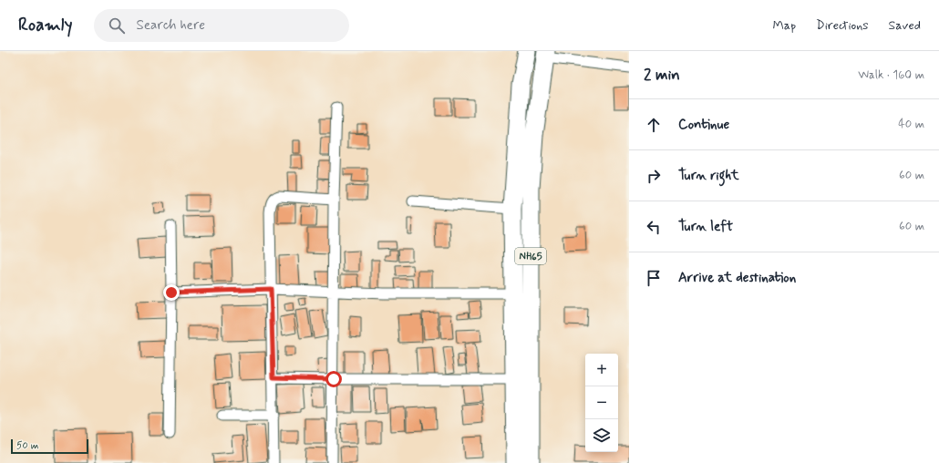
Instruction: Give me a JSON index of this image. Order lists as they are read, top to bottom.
{
  "streets": {
    "highway": ["NH65"]
  },
  "scale_bar": "50 m",
  "page": {
    "header": "Roamly",
    "search": "Search here",
    "nav": ["Map", "Directions", "Saved"],
    "heading": ["2 min", "Walk · 160 m"],
    "list": [
      ["Continue", "40 m"],
      ["Turn right", "60 m"],
      ["Turn left", "60 m"],
      "Arrive at destination"
    ],
    "map_buttons": ["+", "−"],
    "scale": "50 m"
  }
}
